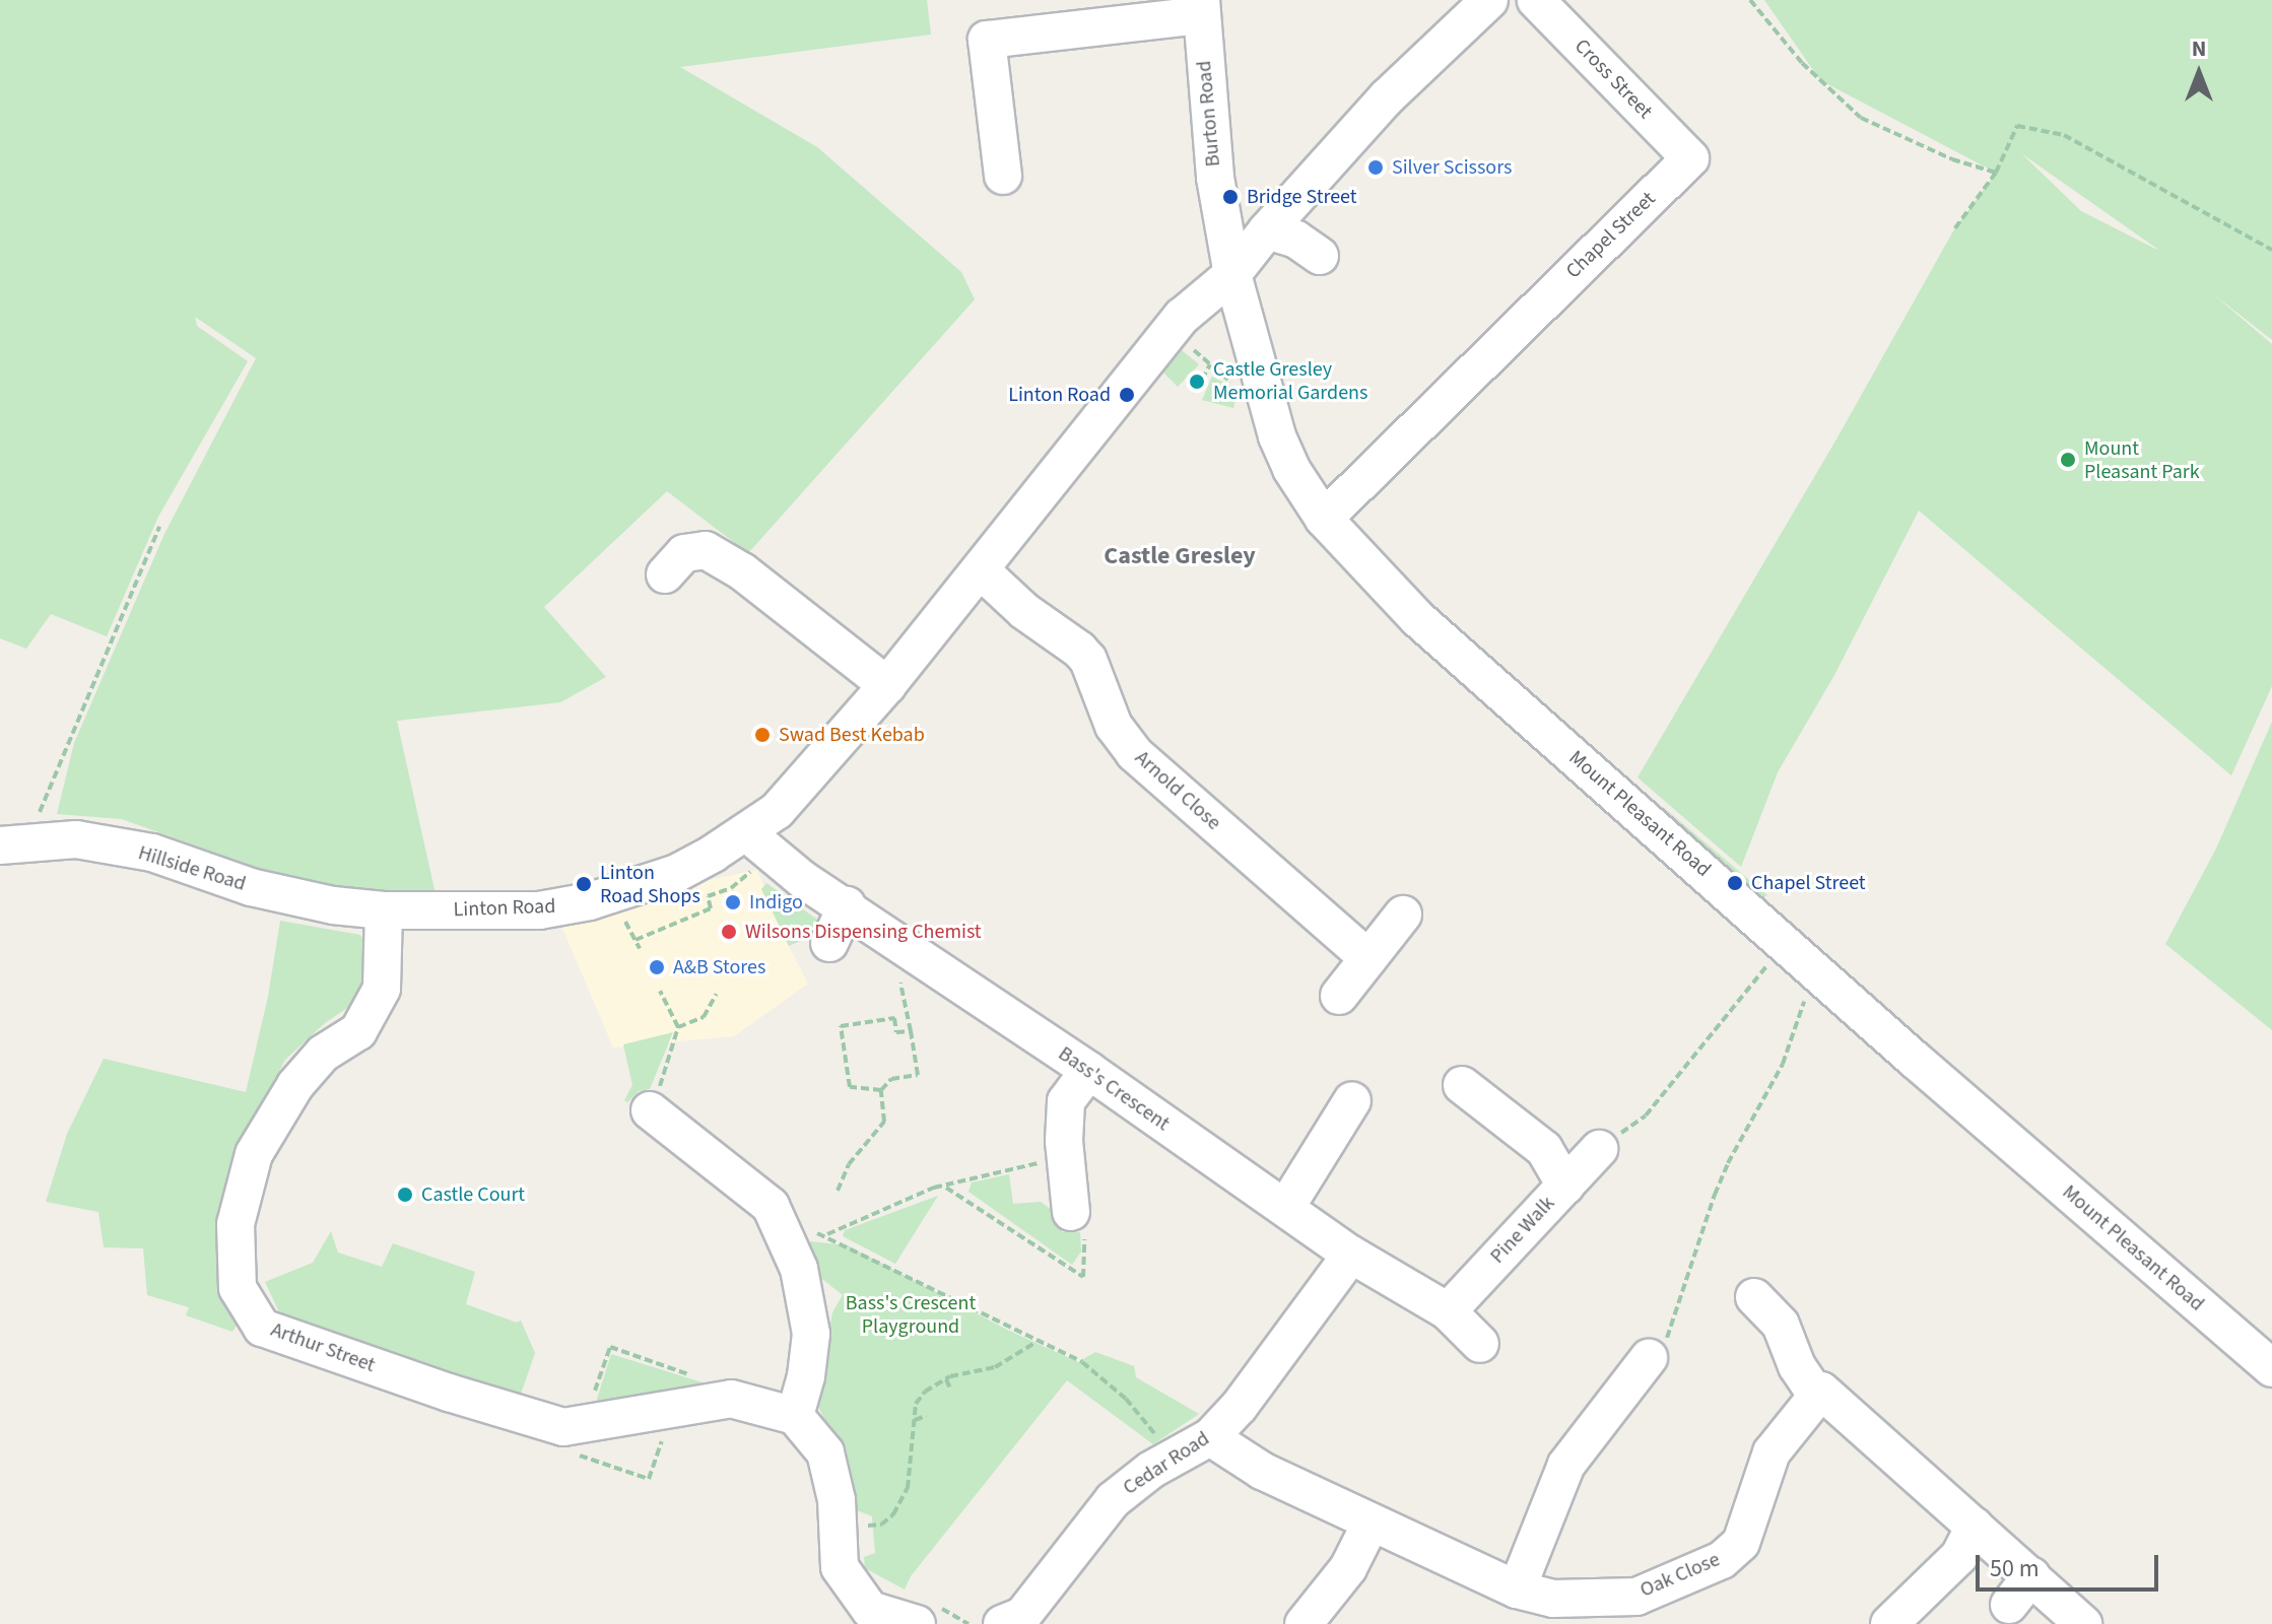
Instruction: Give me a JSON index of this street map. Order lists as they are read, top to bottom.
{
  "streets": {
    "street": [
      "Cross Street",
      "Burton Road",
      "Chapel Street",
      "Arnold Close",
      "Mount Pleasant Road",
      "Hillside Road",
      "Linton Road",
      "Bass's Crescent",
      "Pine Walk",
      "Arthur Street",
      "Cedar Road",
      "Oak Close"
    ]
  },
  "crossings": [
    ["Cross Street", "Chapel Street"],
    ["Burton Road", "Mount Pleasant Road"],
    ["Burton Road", "Linton Road"],
    ["Chapel Street", "Mount Pleasant Road"],
    ["Arnold Close", "Linton Road"],
    ["Mount Pleasant Road", "Linton Road"],
    ["Hillside Road", "Linton Road"],
    ["Linton Road", "Bass's Crescent"],
    ["Linton Road", "Arthur Street"],
    ["Bass's Crescent", "Pine Walk"],
    ["Bass's Crescent", "Cedar Road"],
    ["Cedar Road", "Oak Close"]
  ],
  "districts": ["Castle Gresley"],
  "parks": ["Bass's Crescent Playground"],
  "places": [
    "Silver Scissors",
    "Bridge Street",
    "Castle Gresley Memorial Gardens",
    "Linton Road",
    "Mount Pleasant Park",
    "Swad Best Kebab",
    "Chapel Street",
    "Linton Road Shops",
    "Indigo",
    "Wilsons Dispensing Chemist",
    "A&B Stores",
    "Castle Court"
  ],
  "scale_bar": "50 m",
  "north": "top"
}
